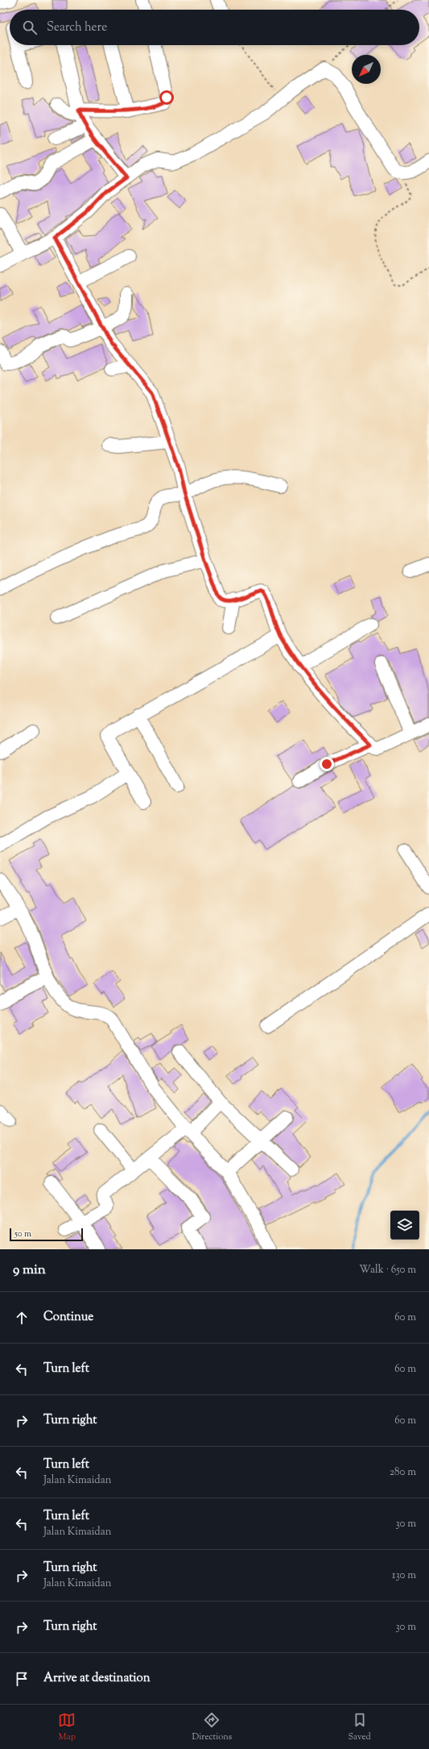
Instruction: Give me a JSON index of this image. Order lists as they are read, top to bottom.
{
  "scale_bar": "50 m",
  "north": "bottom left",
  "page": {
    "search": "Search here",
    "scale": "50 m",
    "heading": ["9 min", "Walk · 650 m"],
    "list": [
      ["Continue", "60 m"],
      ["Turn left", "60 m"],
      ["Turn right", "60 m"],
      ["Turn left", "Jalan Kimaidan", "280 m"],
      ["Turn left", "Jalan Kimaidan", "30 m"],
      ["Turn right", "Jalan Kimaidan", "130 m"],
      ["Turn right", "30 m"],
      "Arrive at destination"
    ],
    "nav": ["Map", "Directions", "Saved"]
  }
}
